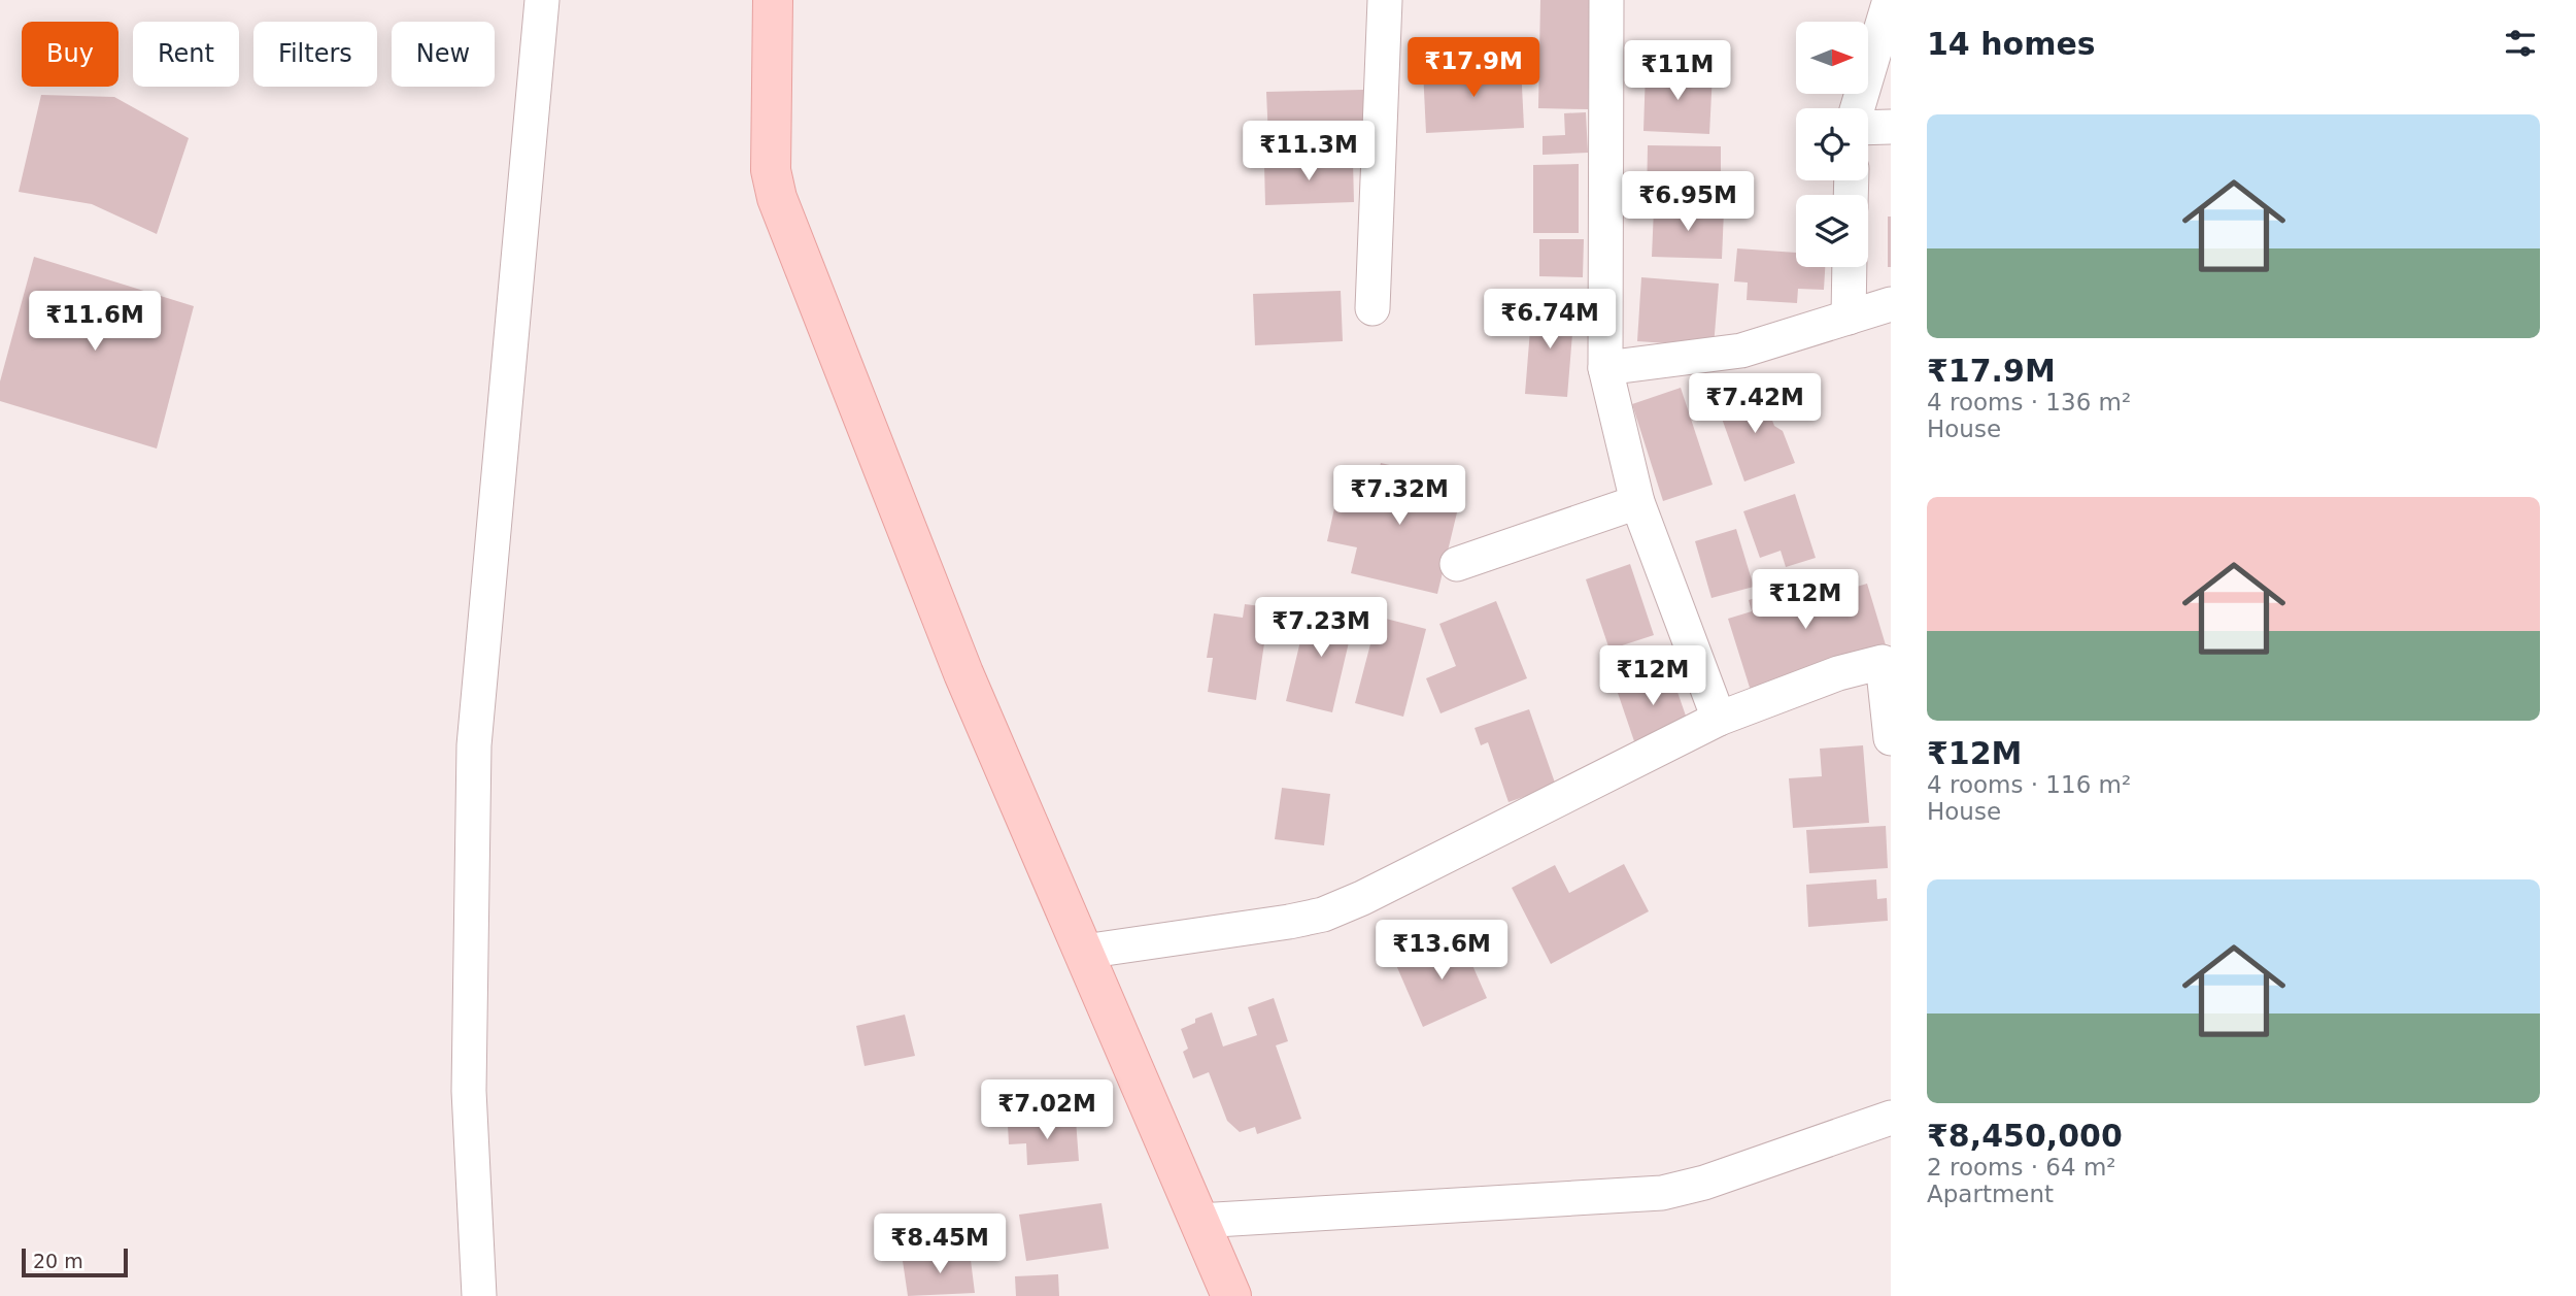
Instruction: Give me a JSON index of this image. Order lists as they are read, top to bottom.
{
  "scale_bar": "20 m",
  "north": "right",
  "page": {
    "heading": "14 homes",
    "chip": [
      "Buy",
      "Rent",
      "Filters",
      "New"
    ],
    "price": [
      "₹17.9M",
      "₹11M",
      "₹11.3M",
      "₹6.95M",
      "₹6.74M",
      "₹11.6M",
      "₹7.42M",
      "₹7.32M",
      "₹12M",
      "₹7.23M",
      "₹12M",
      "₹13.6M",
      "₹7.02M",
      "₹8.45M"
    ],
    "list": [
      {
        "name": "₹17.9M",
        "note": "4 rooms · 136 m² · House"
      },
      {
        "name": "₹12M",
        "note": "4 rooms · 116 m² · House"
      },
      {
        "name": "₹8,450,000",
        "note": "2 rooms · 64 m² · Apartment"
      }
    ],
    "scale": "20 m"
  }
}
